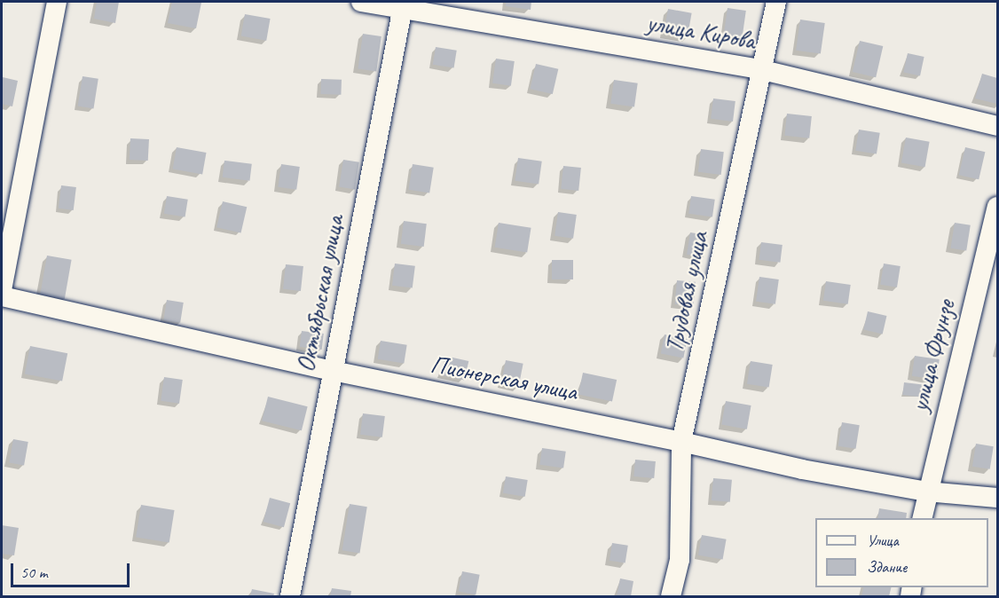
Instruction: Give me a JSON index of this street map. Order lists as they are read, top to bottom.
{
  "streets": {
    "street": [
      "улица Кирова",
      "Трудовая улица",
      "Октябрьская улица",
      "улица Фрунзе",
      "Пионерская улица"
    ]
  },
  "crossings": [
    ["улица Кирова", "Трудовая улица"],
    ["улица Кирова", "Октябрьская улица"],
    ["Трудовая улица", "Пионерская улица"],
    ["Октябрьская улица", "Пионерская улица"],
    ["улица Фрунзе", "Пионерская улица"]
  ],
  "legend": ["Улица", "Здание"],
  "scale_bar": "50 m"
}
